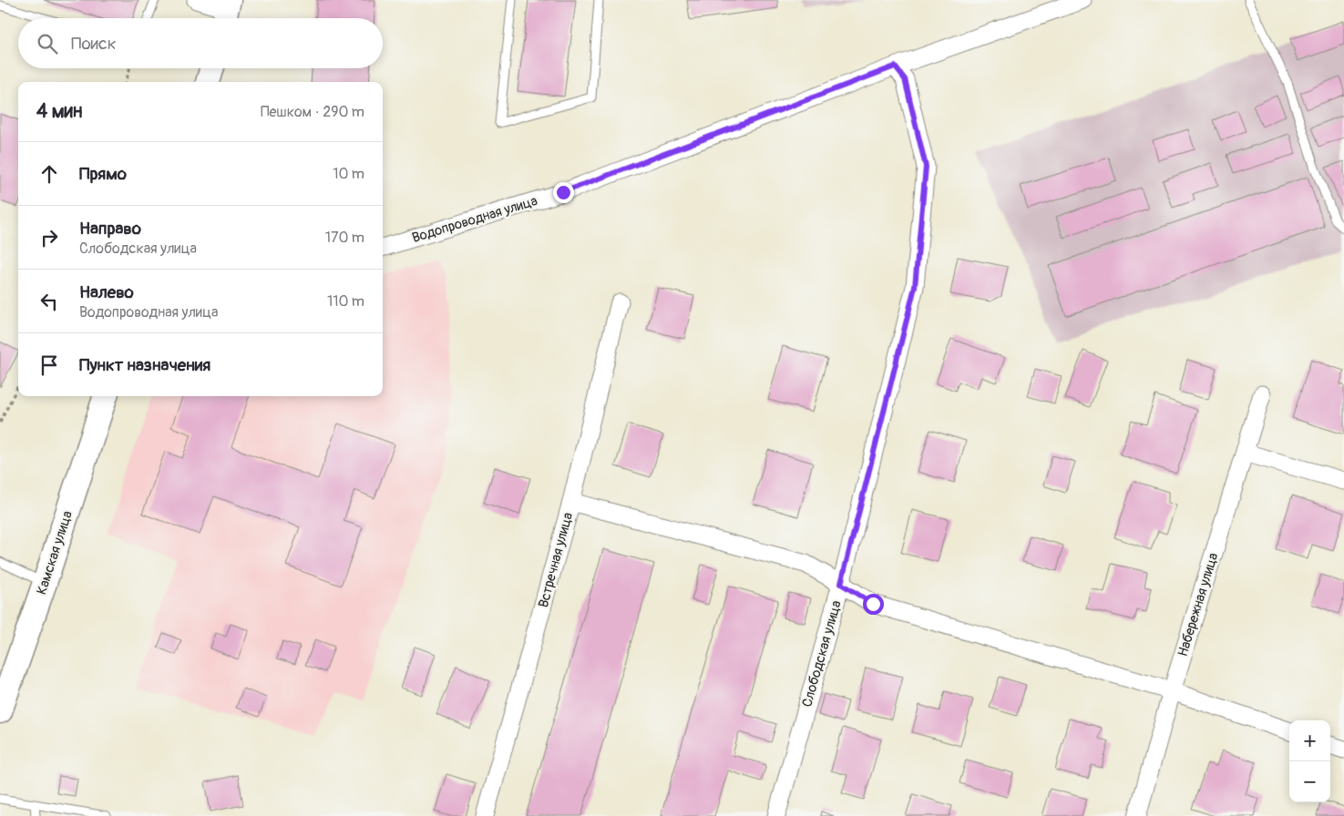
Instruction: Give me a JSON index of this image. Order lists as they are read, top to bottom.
{
  "streets": {
    "street": [
      "Водопроводная улица",
      "Камская улица",
      "Встречная улица",
      "Набережная улица",
      "Слободская улица"
    ]
  },
  "crossings": [
    ["Водопроводная улица", "Слободская улица"]
  ],
  "page": {
    "search": "Поиск",
    "heading": ["4 мин", "Пешком · 290 m"],
    "list": [
      ["Прямо", "10 m"],
      ["Направо", "Слободская улица", "170 m"],
      ["Налево", "Водопроводная улица", "110 m"],
      "Пункт назначения"
    ],
    "map_buttons": ["+", "−"]
  }
}
